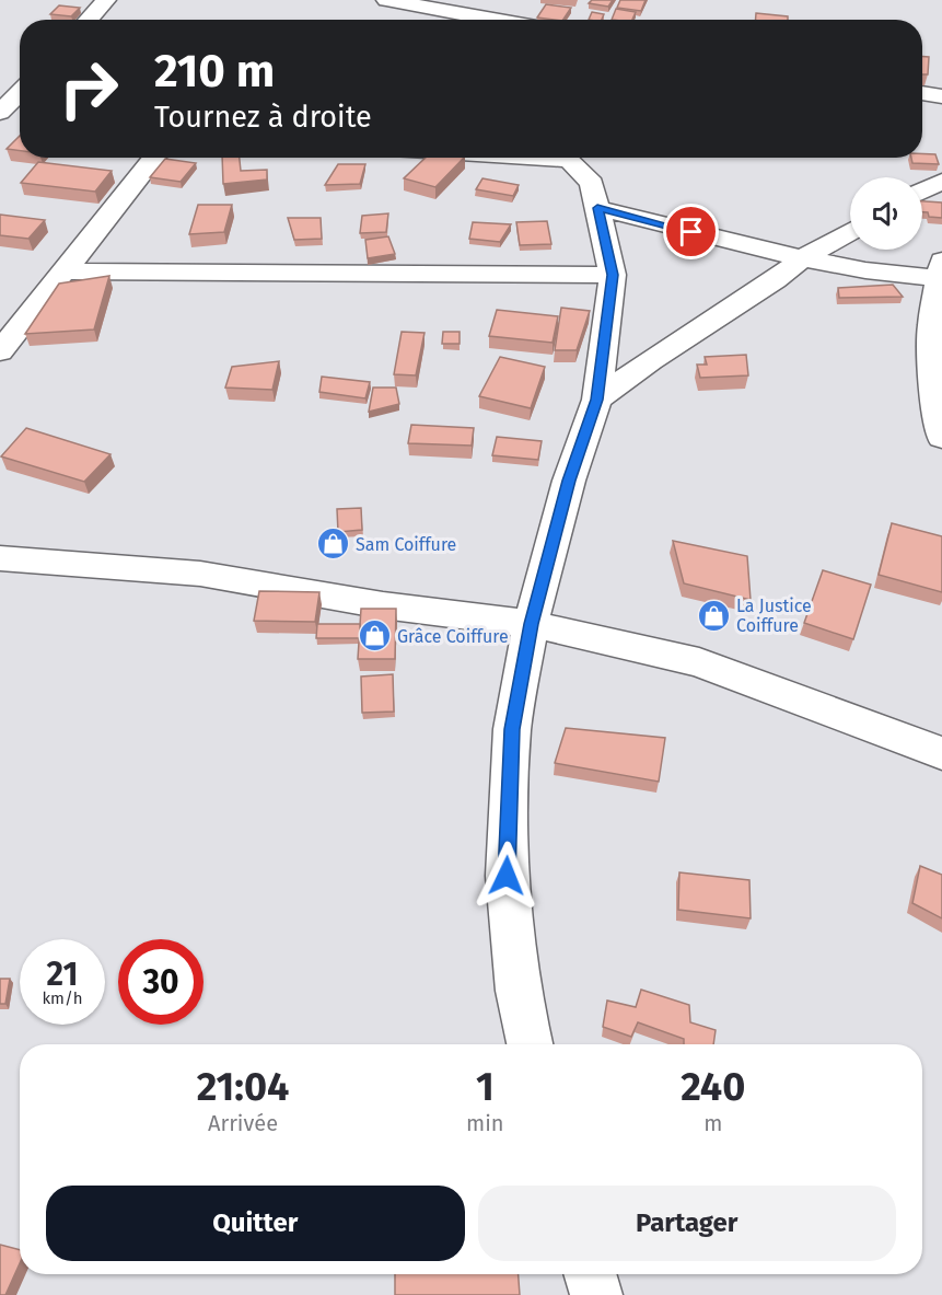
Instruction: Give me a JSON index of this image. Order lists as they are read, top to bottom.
{
  "places": {
    "shop": ["Sam Coiffure", "La Justice Coiffure", "Grâce Coiffure"]
  },
  "page": {
    "turn": ["210 m", "Tournez à droite"],
    "speed": "21 km/h",
    "limit": "30",
    "eta": [
      "21:04",
      "Arrivée",
      "1",
      "min",
      "240",
      "m"
    ],
    "buttons": ["Quitter", "Partager"]
  }
}
